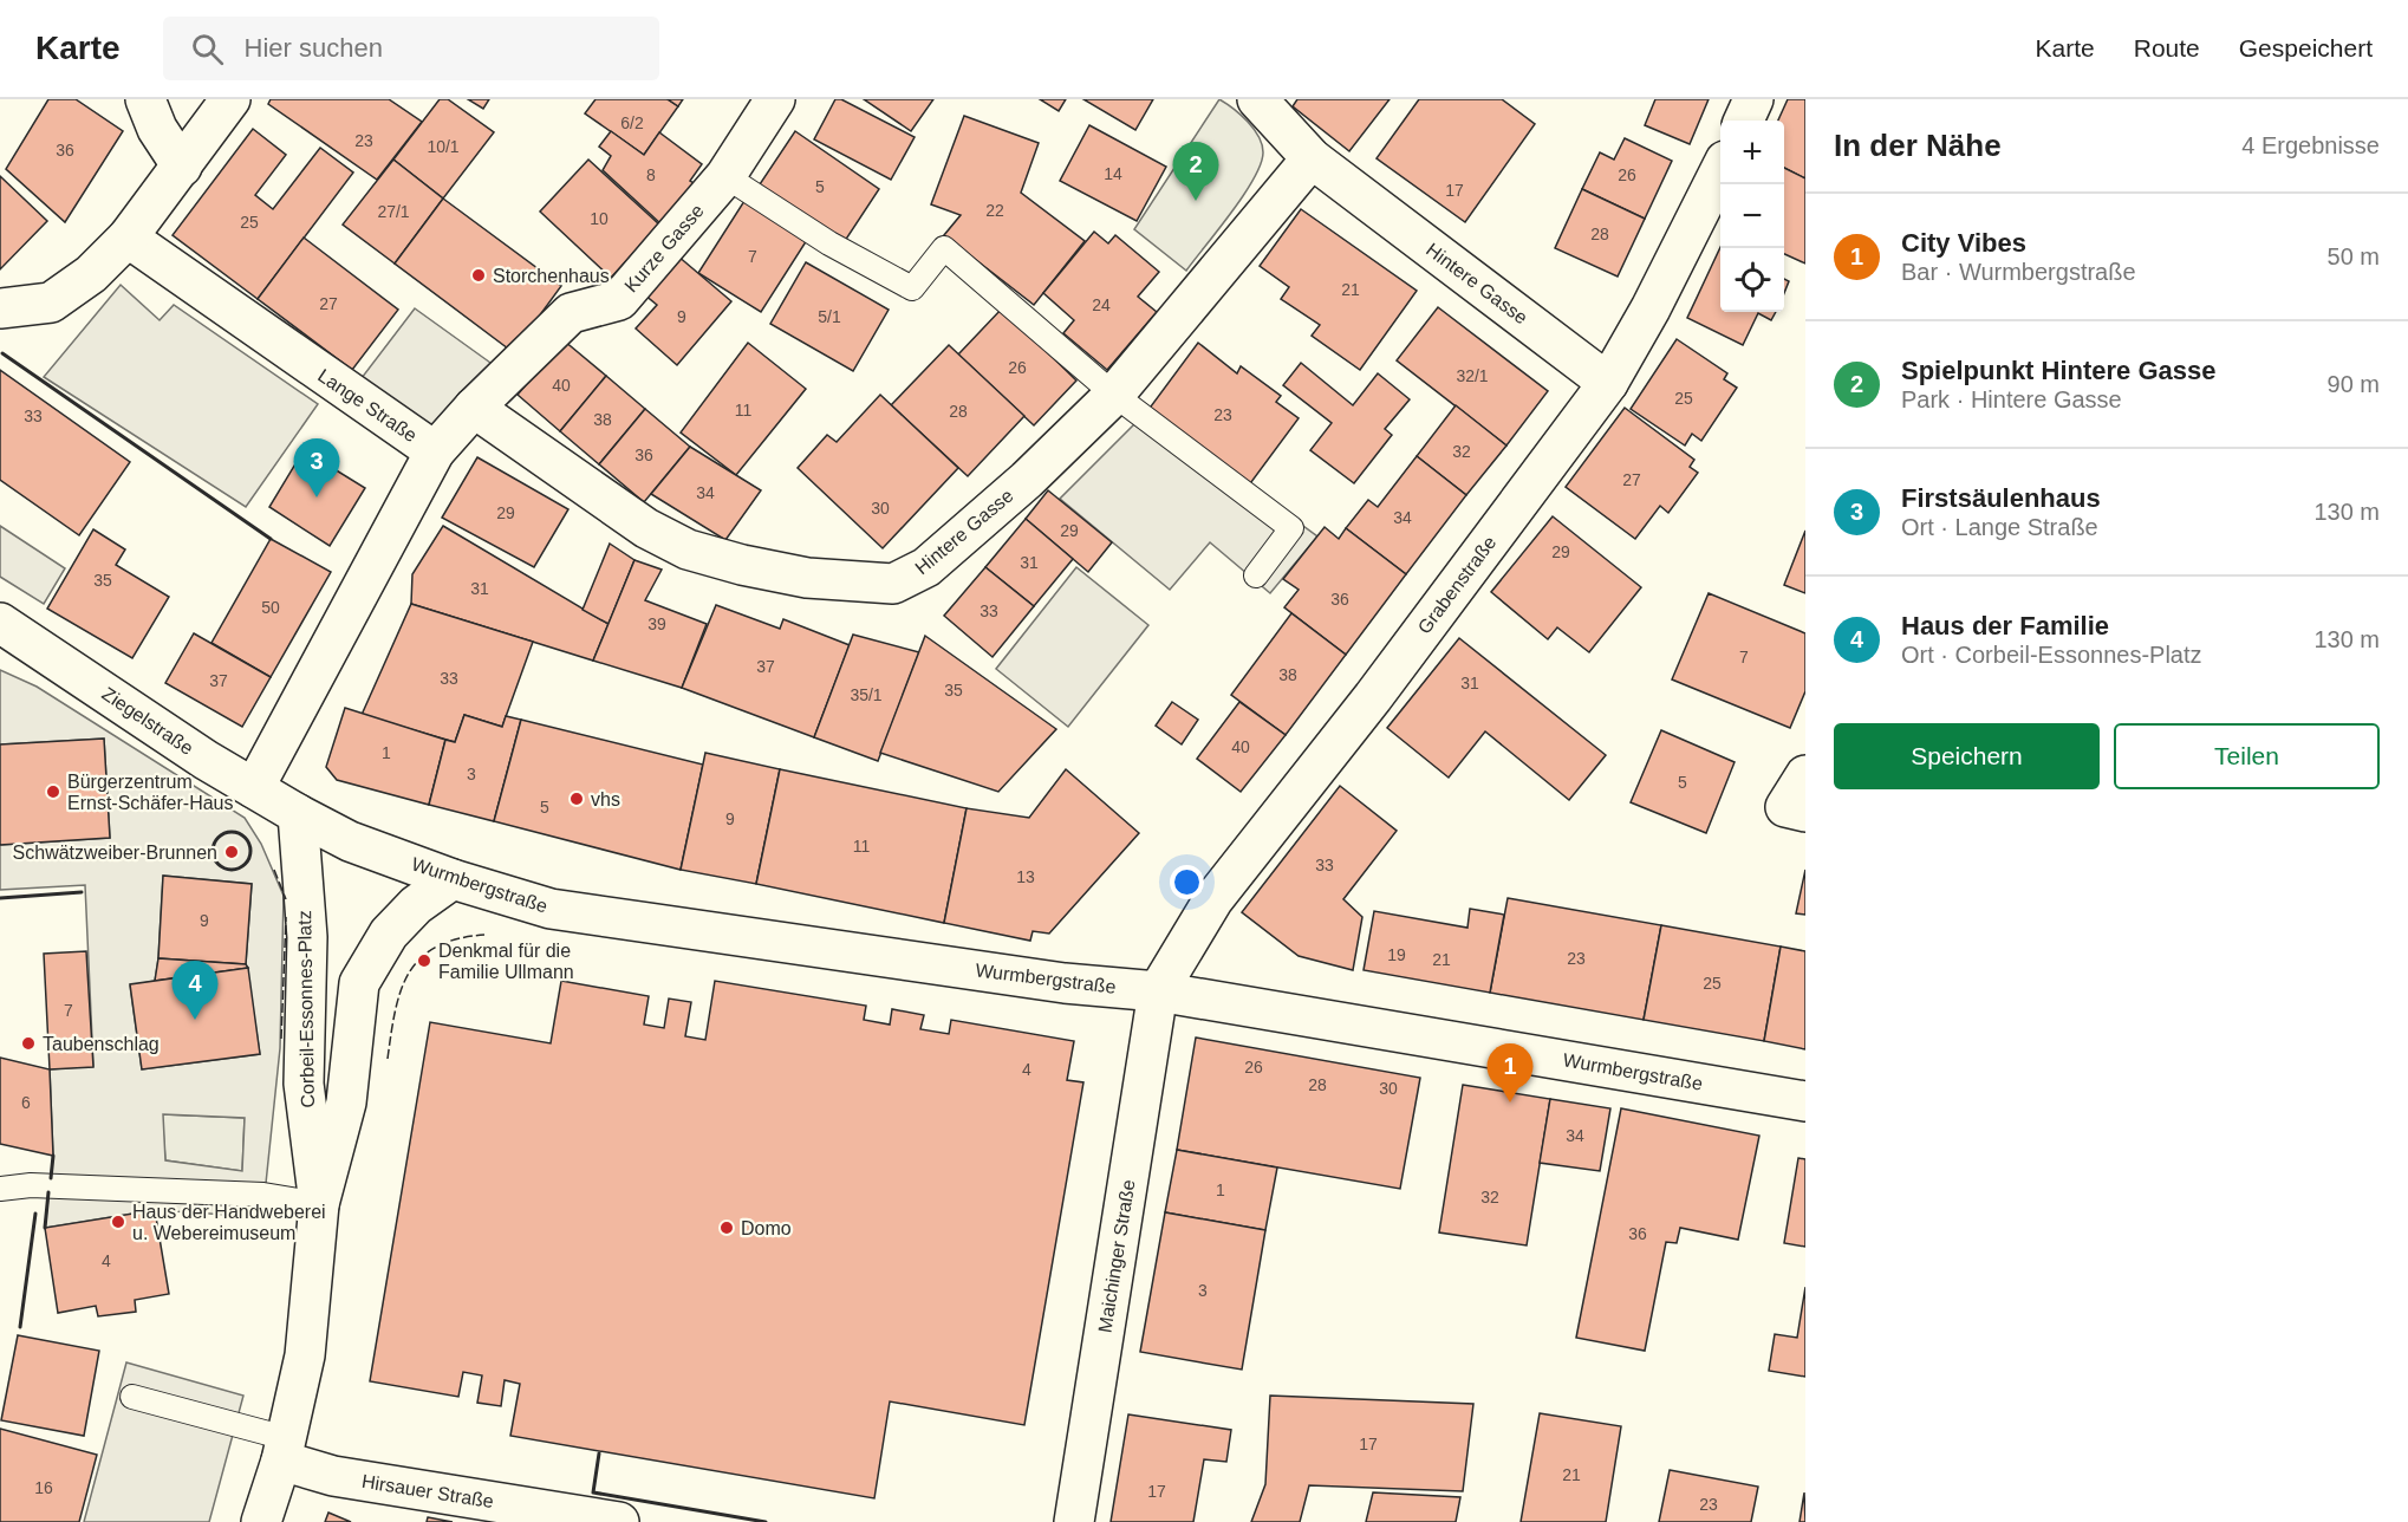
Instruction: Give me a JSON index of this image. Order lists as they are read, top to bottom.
{
  "streets": {
    "street": [
      "Kurze Gasse",
      "Hintere Gasse",
      "Lange Straße",
      "Grabenstraße",
      "Ziegelstraße",
      "Wurmbergstraße",
      "Corbeil-Essonnes-Platz",
      "Maichinger Straße",
      "Hirsauer Straße"
    ]
  },
  "crossings": [
    ["Kurze Gasse", "Hintere Gasse"],
    ["Kurze Gasse", "Lange Straße"],
    ["Hintere Gasse", "Grabenstraße"],
    ["Lange Straße", "Ziegelstraße"],
    ["Grabenstraße", "Wurmbergstraße"],
    ["Grabenstraße", "Maichinger Straße"],
    ["Ziegelstraße", "Wurmbergstraße"],
    ["Ziegelstraße", "Corbeil-Essonnes-Platz"],
    ["Wurmbergstraße", "Corbeil-Essonnes-Platz"],
    ["Wurmbergstraße", "Maichinger Straße"],
    ["Corbeil-Essonnes-Platz", "Hirsauer Straße"]
  ],
  "places": [
    "Storchenhaus",
    "Bürgerzentrum Ernst-Schäfer-Haus",
    "vhs",
    "Schwätzweiber-Brunnen",
    "Denkmal für die Familie Ullmann",
    "Taubenschlag",
    "Haus der Handweberei u. Webereimuseum",
    "Domo"
  ],
  "house_numbers": [
    "6/2",
    "23",
    "10/1",
    "36",
    "14",
    "8",
    "26",
    "5",
    "17",
    "22",
    "27/1",
    "10",
    "25",
    "28",
    "7",
    "21",
    "27",
    "24",
    "9",
    "5/1",
    "26",
    "32/1",
    "40",
    "25",
    "11",
    "28",
    "23",
    "33",
    "38",
    "32",
    "36",
    "27",
    "34",
    "30",
    "29",
    "34",
    "29",
    "29",
    "31",
    "35",
    "31",
    "36",
    "50",
    "33",
    "39",
    "7",
    "37",
    "38",
    "33",
    "37",
    "31",
    "35",
    "35/1",
    "40",
    "1",
    "3",
    "5",
    "5",
    "9",
    "11",
    "33",
    "13",
    "9",
    "19",
    "23",
    "21",
    "25",
    "7",
    "26",
    "4",
    "28",
    "30",
    "6",
    "34",
    "1",
    "32",
    "36",
    "4",
    "3",
    "17",
    "21",
    "16",
    "17",
    "23"
  ],
  "page": {
    "header": "Karte",
    "search": "Hier suchen",
    "nav": ["Karte", "Route", "Gespeichert"],
    "heading": ["In der Nähe", "4 Ergebnisse"],
    "map_buttons": ["+", "−"],
    "pins": [
      "2",
      "3",
      "4",
      "1"
    ],
    "list": [
      {
        "mark": "1",
        "name": "City Vibes",
        "note": "Bar · Wurmbergstraße",
        "value": "50 m"
      },
      {
        "mark": "2",
        "name": "Spielpunkt Hintere Gasse",
        "note": "Park · Hintere Gasse",
        "value": "90 m"
      },
      {
        "mark": "3",
        "name": "Firstsäulenhaus",
        "note": "Ort · Lange Straße",
        "value": "130 m"
      },
      {
        "mark": "4",
        "name": "Haus der Familie",
        "note": "Ort · Corbeil-Essonnes-Platz",
        "value": "130 m"
      }
    ],
    "buttons": ["Speichern", "Teilen"]
  }
}
